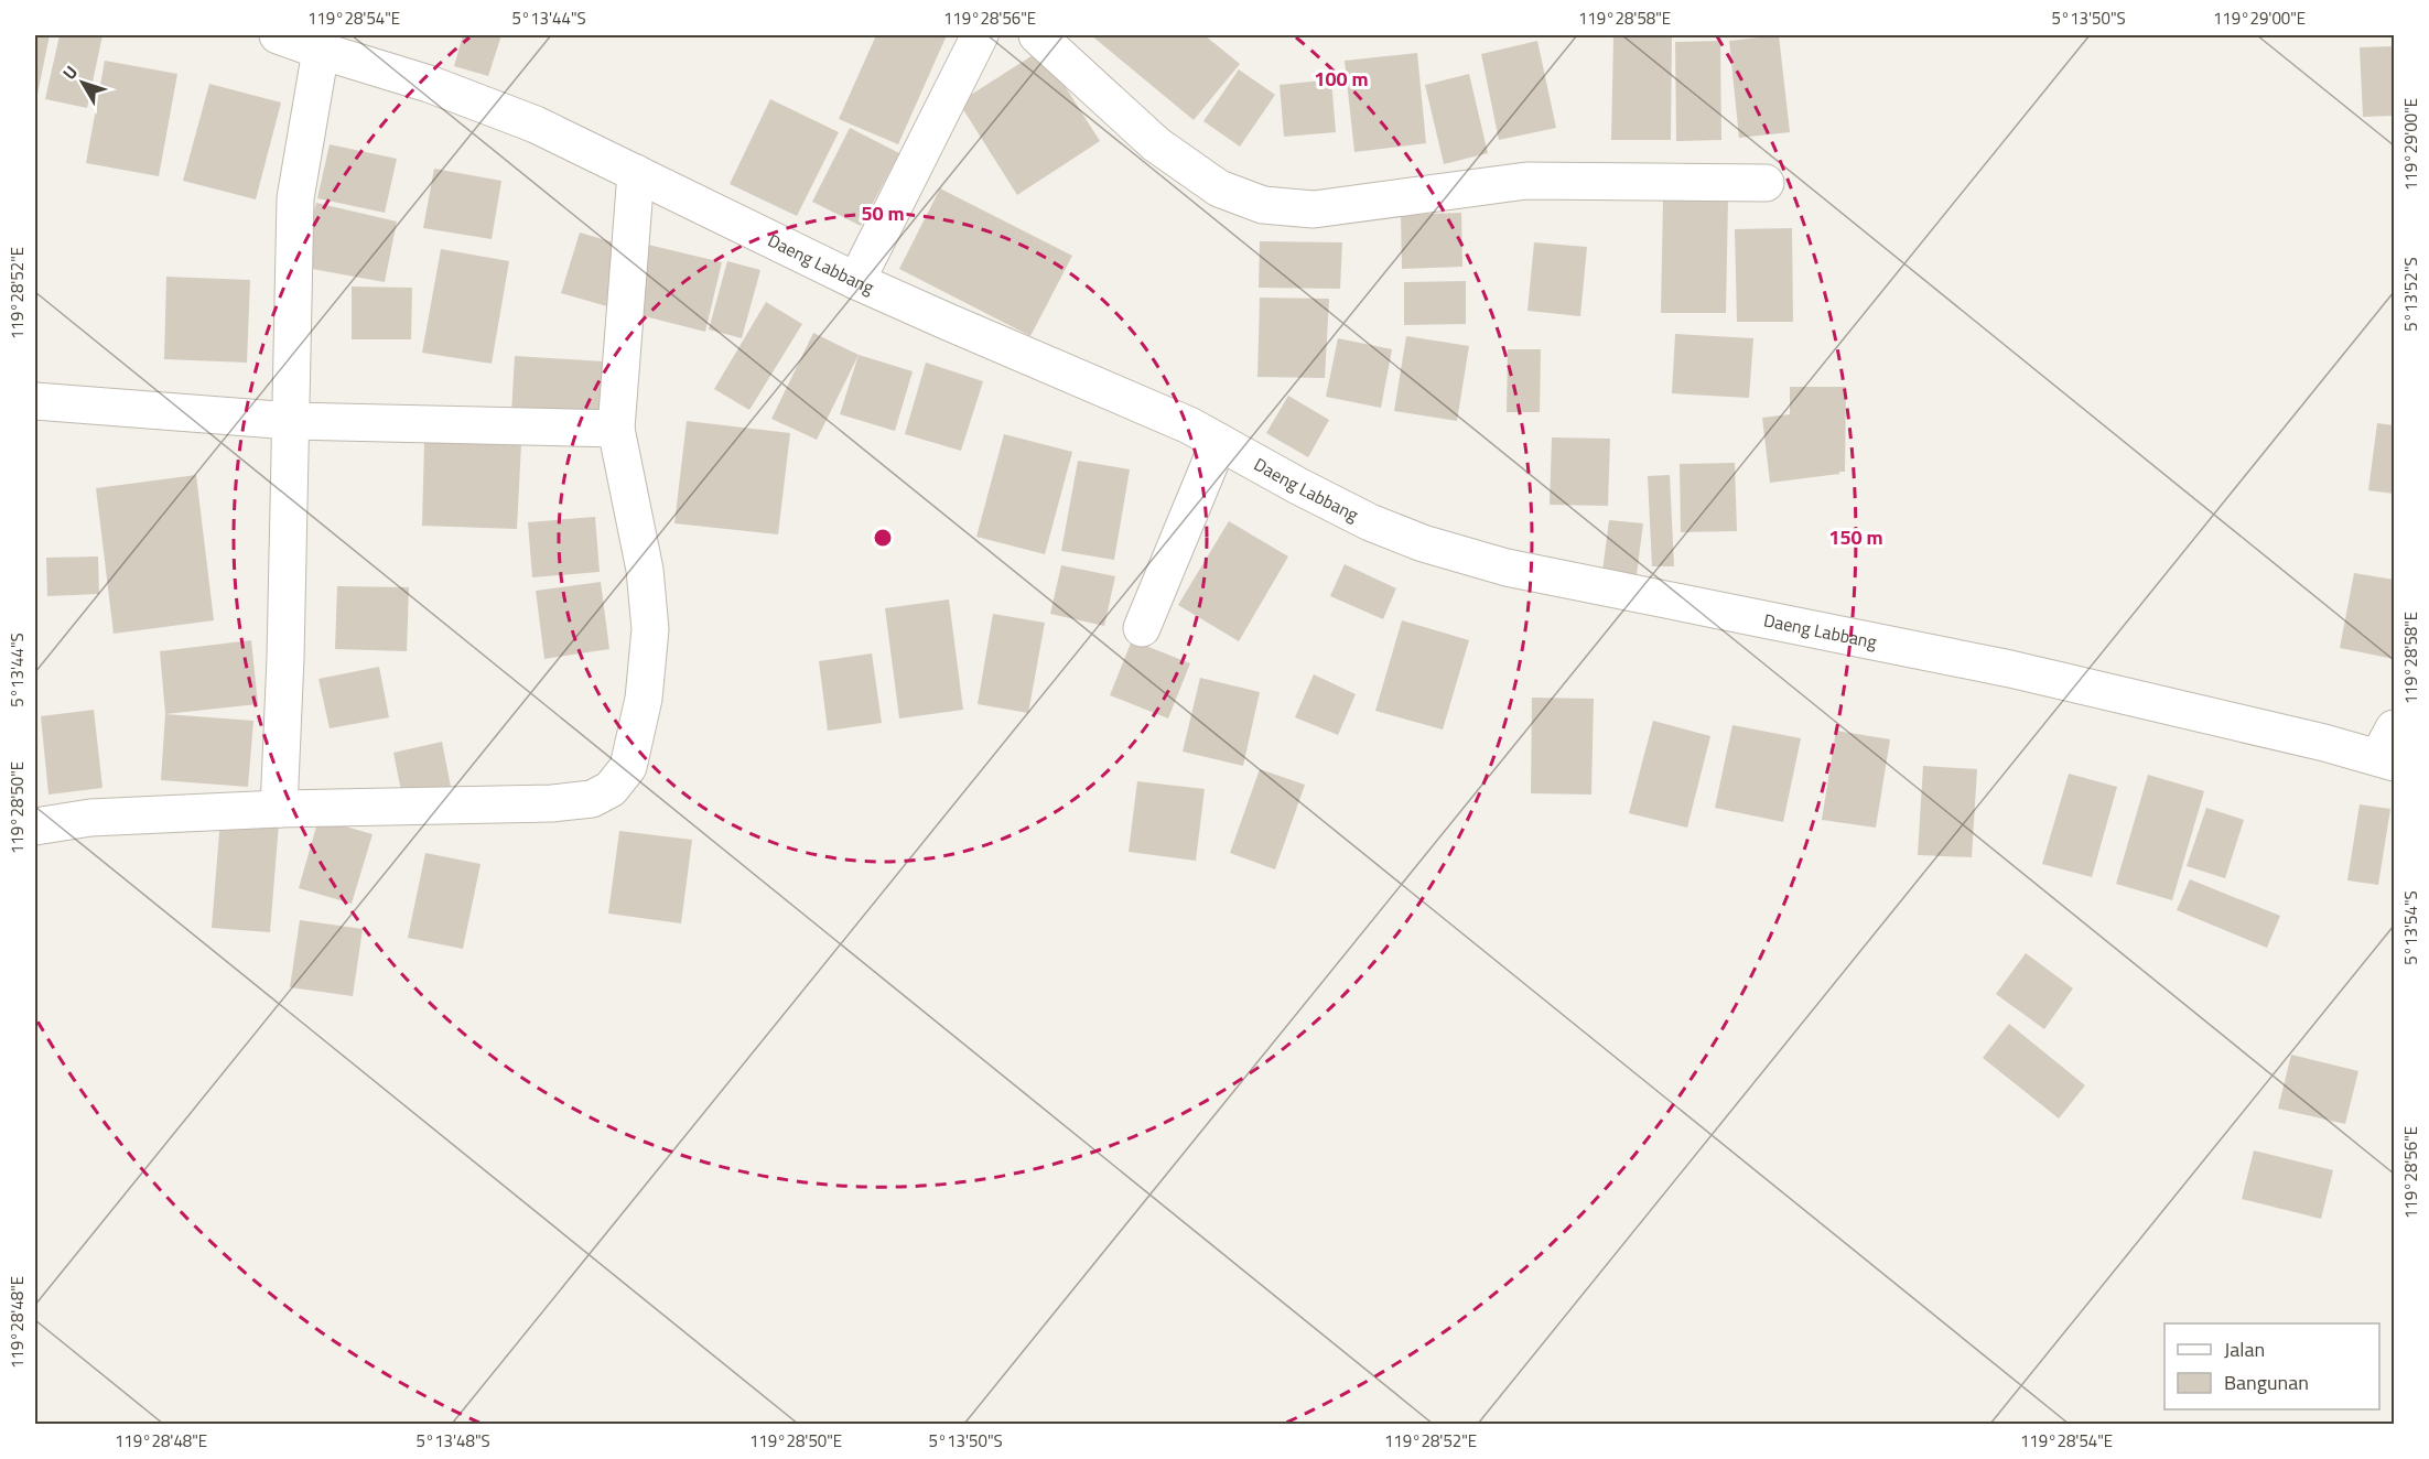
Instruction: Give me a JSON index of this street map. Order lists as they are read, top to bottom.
{
  "streets": {
    "street": ["Daeng Labbang"]
  },
  "legend": ["Jalan", "Bangunan"],
  "north": "top left",
  "coordinates": [
    "119°28'54\"E",
    "5°13'44\"S",
    "119°28'56\"E",
    "119°28'58\"E",
    "5°13'50\"S",
    "119°29'00\"E",
    "119°28'52\"E",
    "5°13'52\"S",
    "119°28'50\"E",
    "5°13'54\"S",
    "119°28'48\"E",
    "5°13'48\"S"
  ],
  "rings": ["100 m", "50 m", "150 m"]
}
